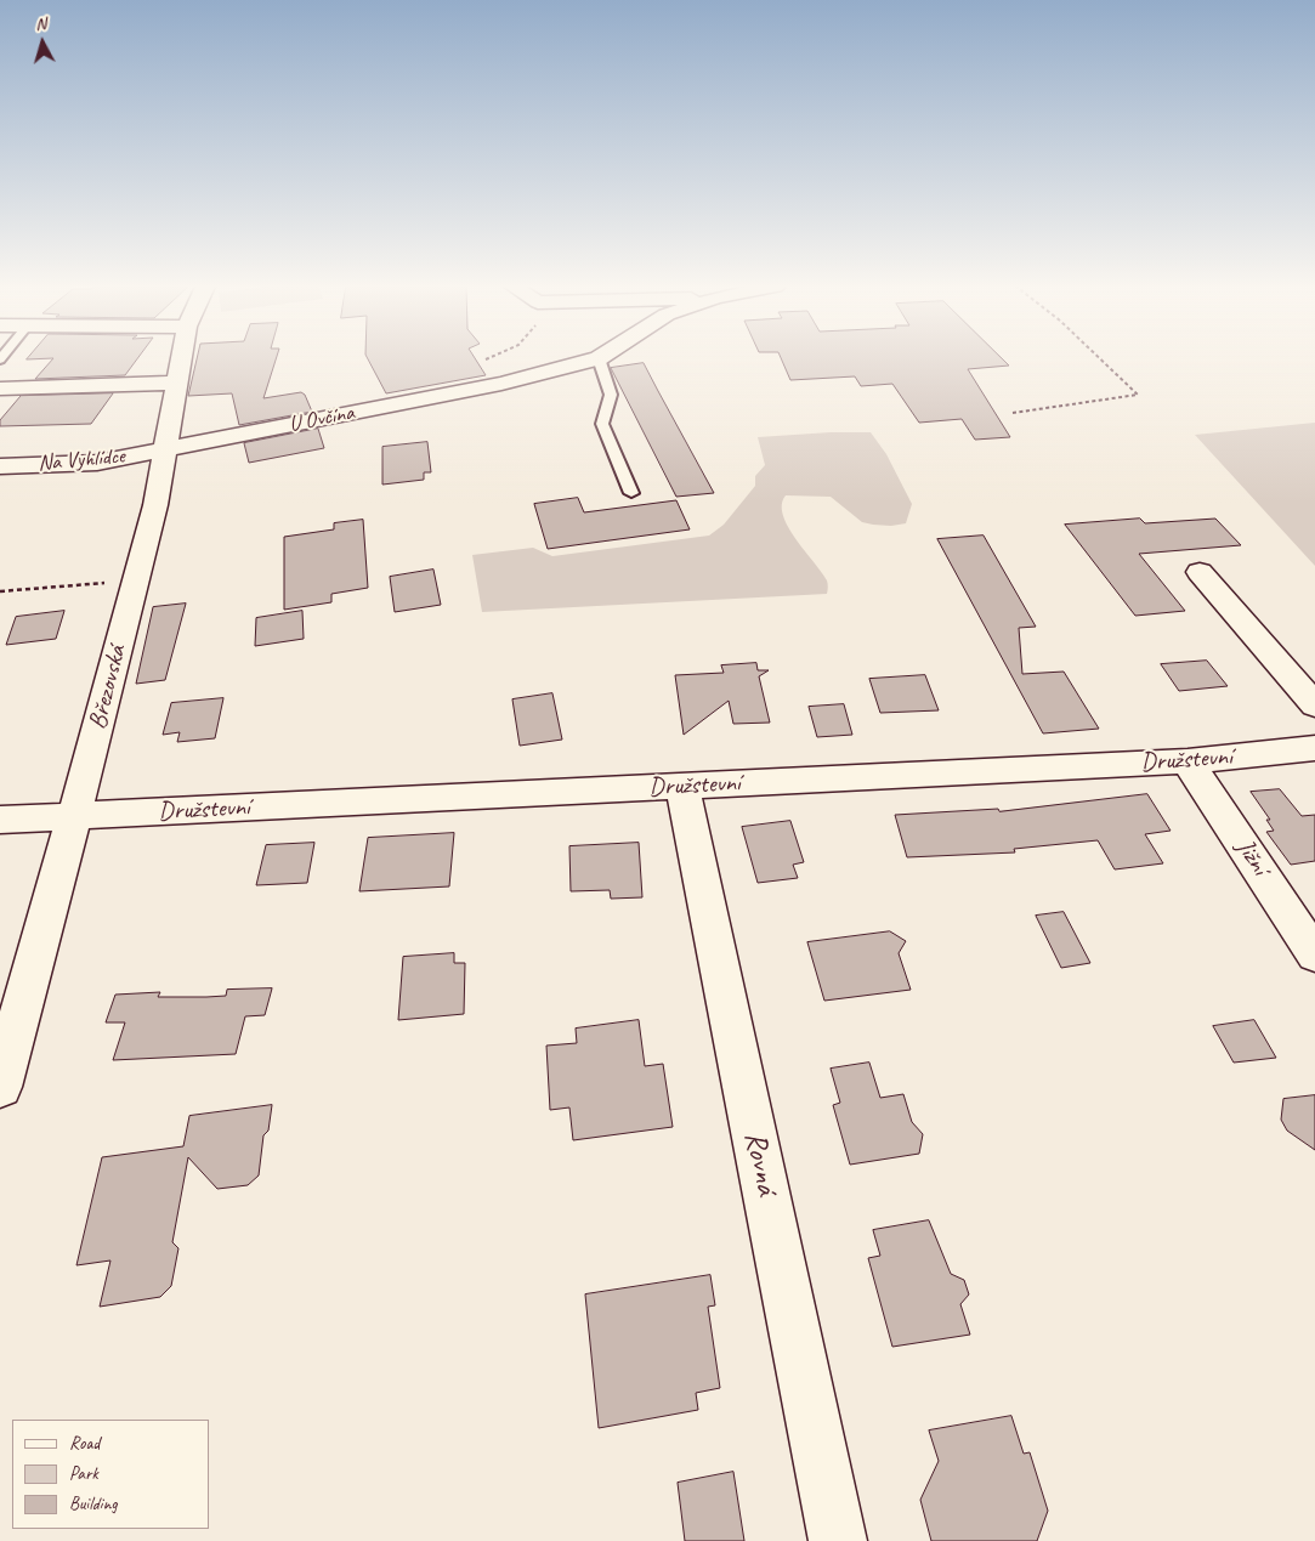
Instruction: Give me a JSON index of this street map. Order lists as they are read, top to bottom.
{
  "streets": {
    "street": [
      "U Ovčína",
      "Na Vyhlídce",
      "Březovská",
      "Družstevní",
      "Jižní",
      "Rovná"
    ]
  },
  "crossings": [
    ["U Ovčína", "Na Vyhlídce"],
    ["U Ovčína", "Březovská"],
    ["Na Vyhlídce", "Březovská"],
    ["Březovská", "Družstevní"],
    ["Družstevní", "Jižní"],
    ["Družstevní", "Rovná"]
  ],
  "legend": ["Road", "Park", "Building"],
  "north": "top"
}
